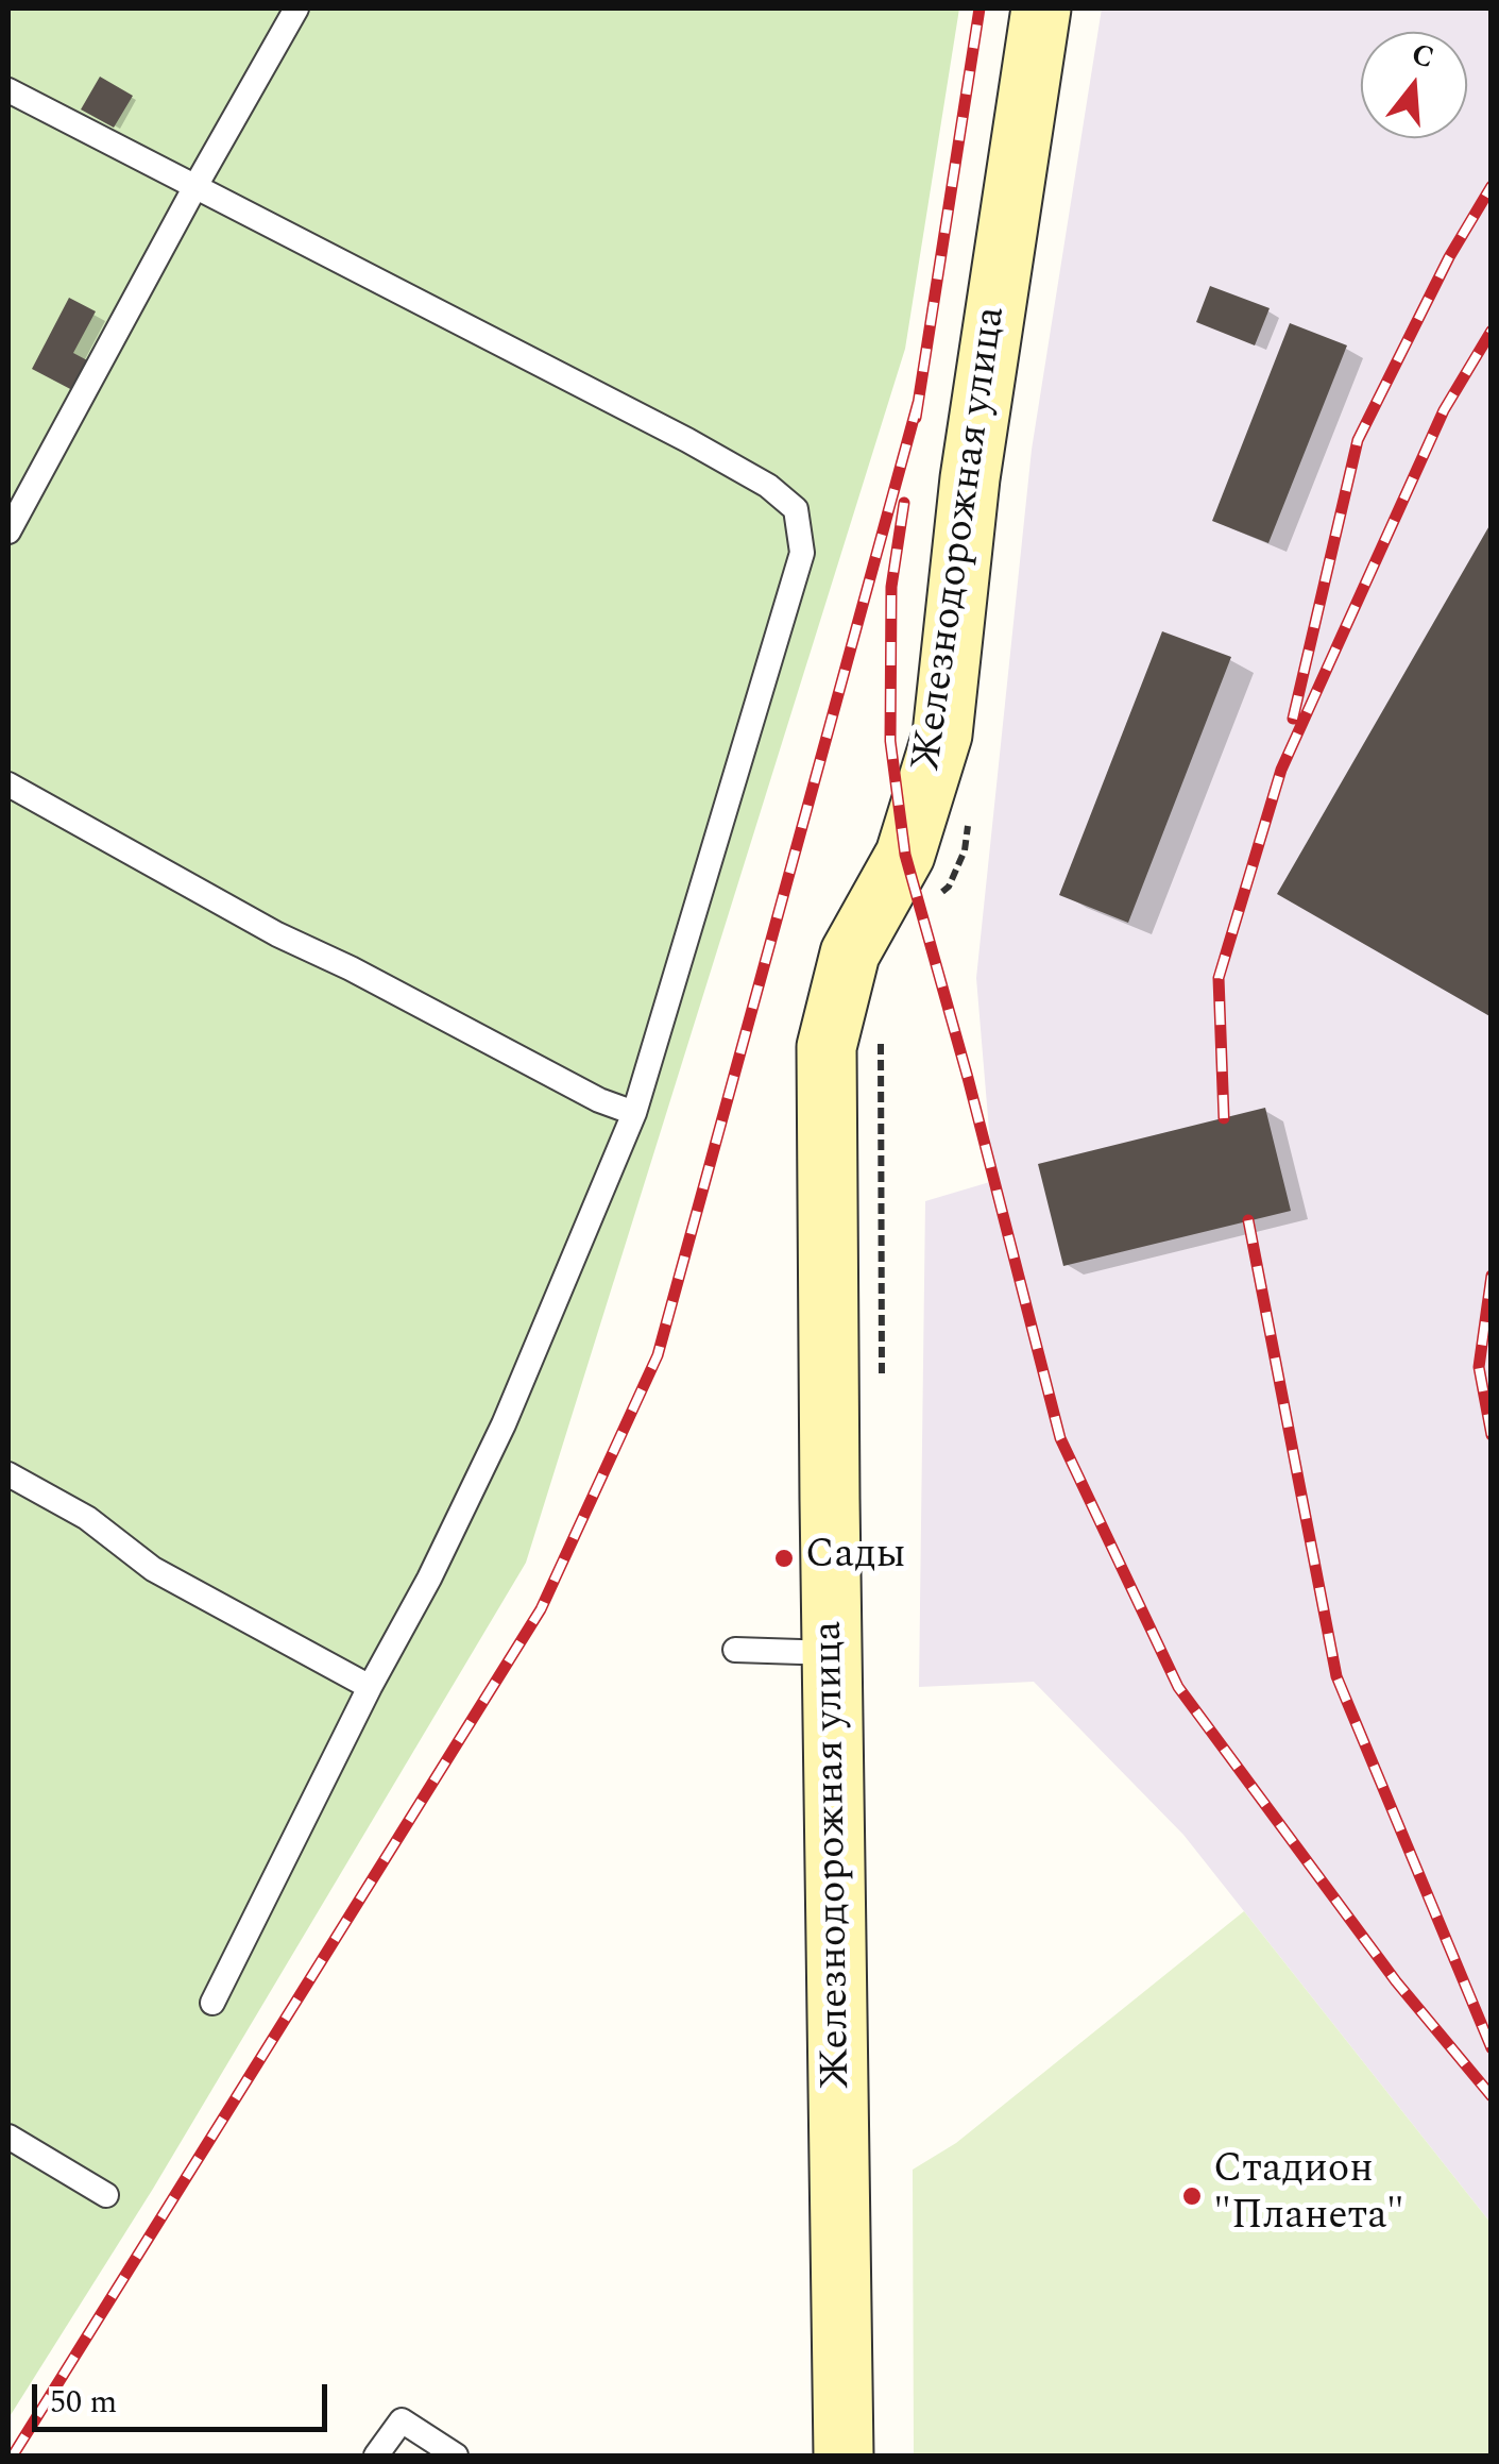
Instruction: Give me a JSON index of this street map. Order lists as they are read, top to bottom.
{
  "streets": {
    "street": ["Железнодорожная улица"]
  },
  "places": ["Сады", "Стадион \"Планета\""],
  "scale_bar": "50 m",
  "north": "top"
}
